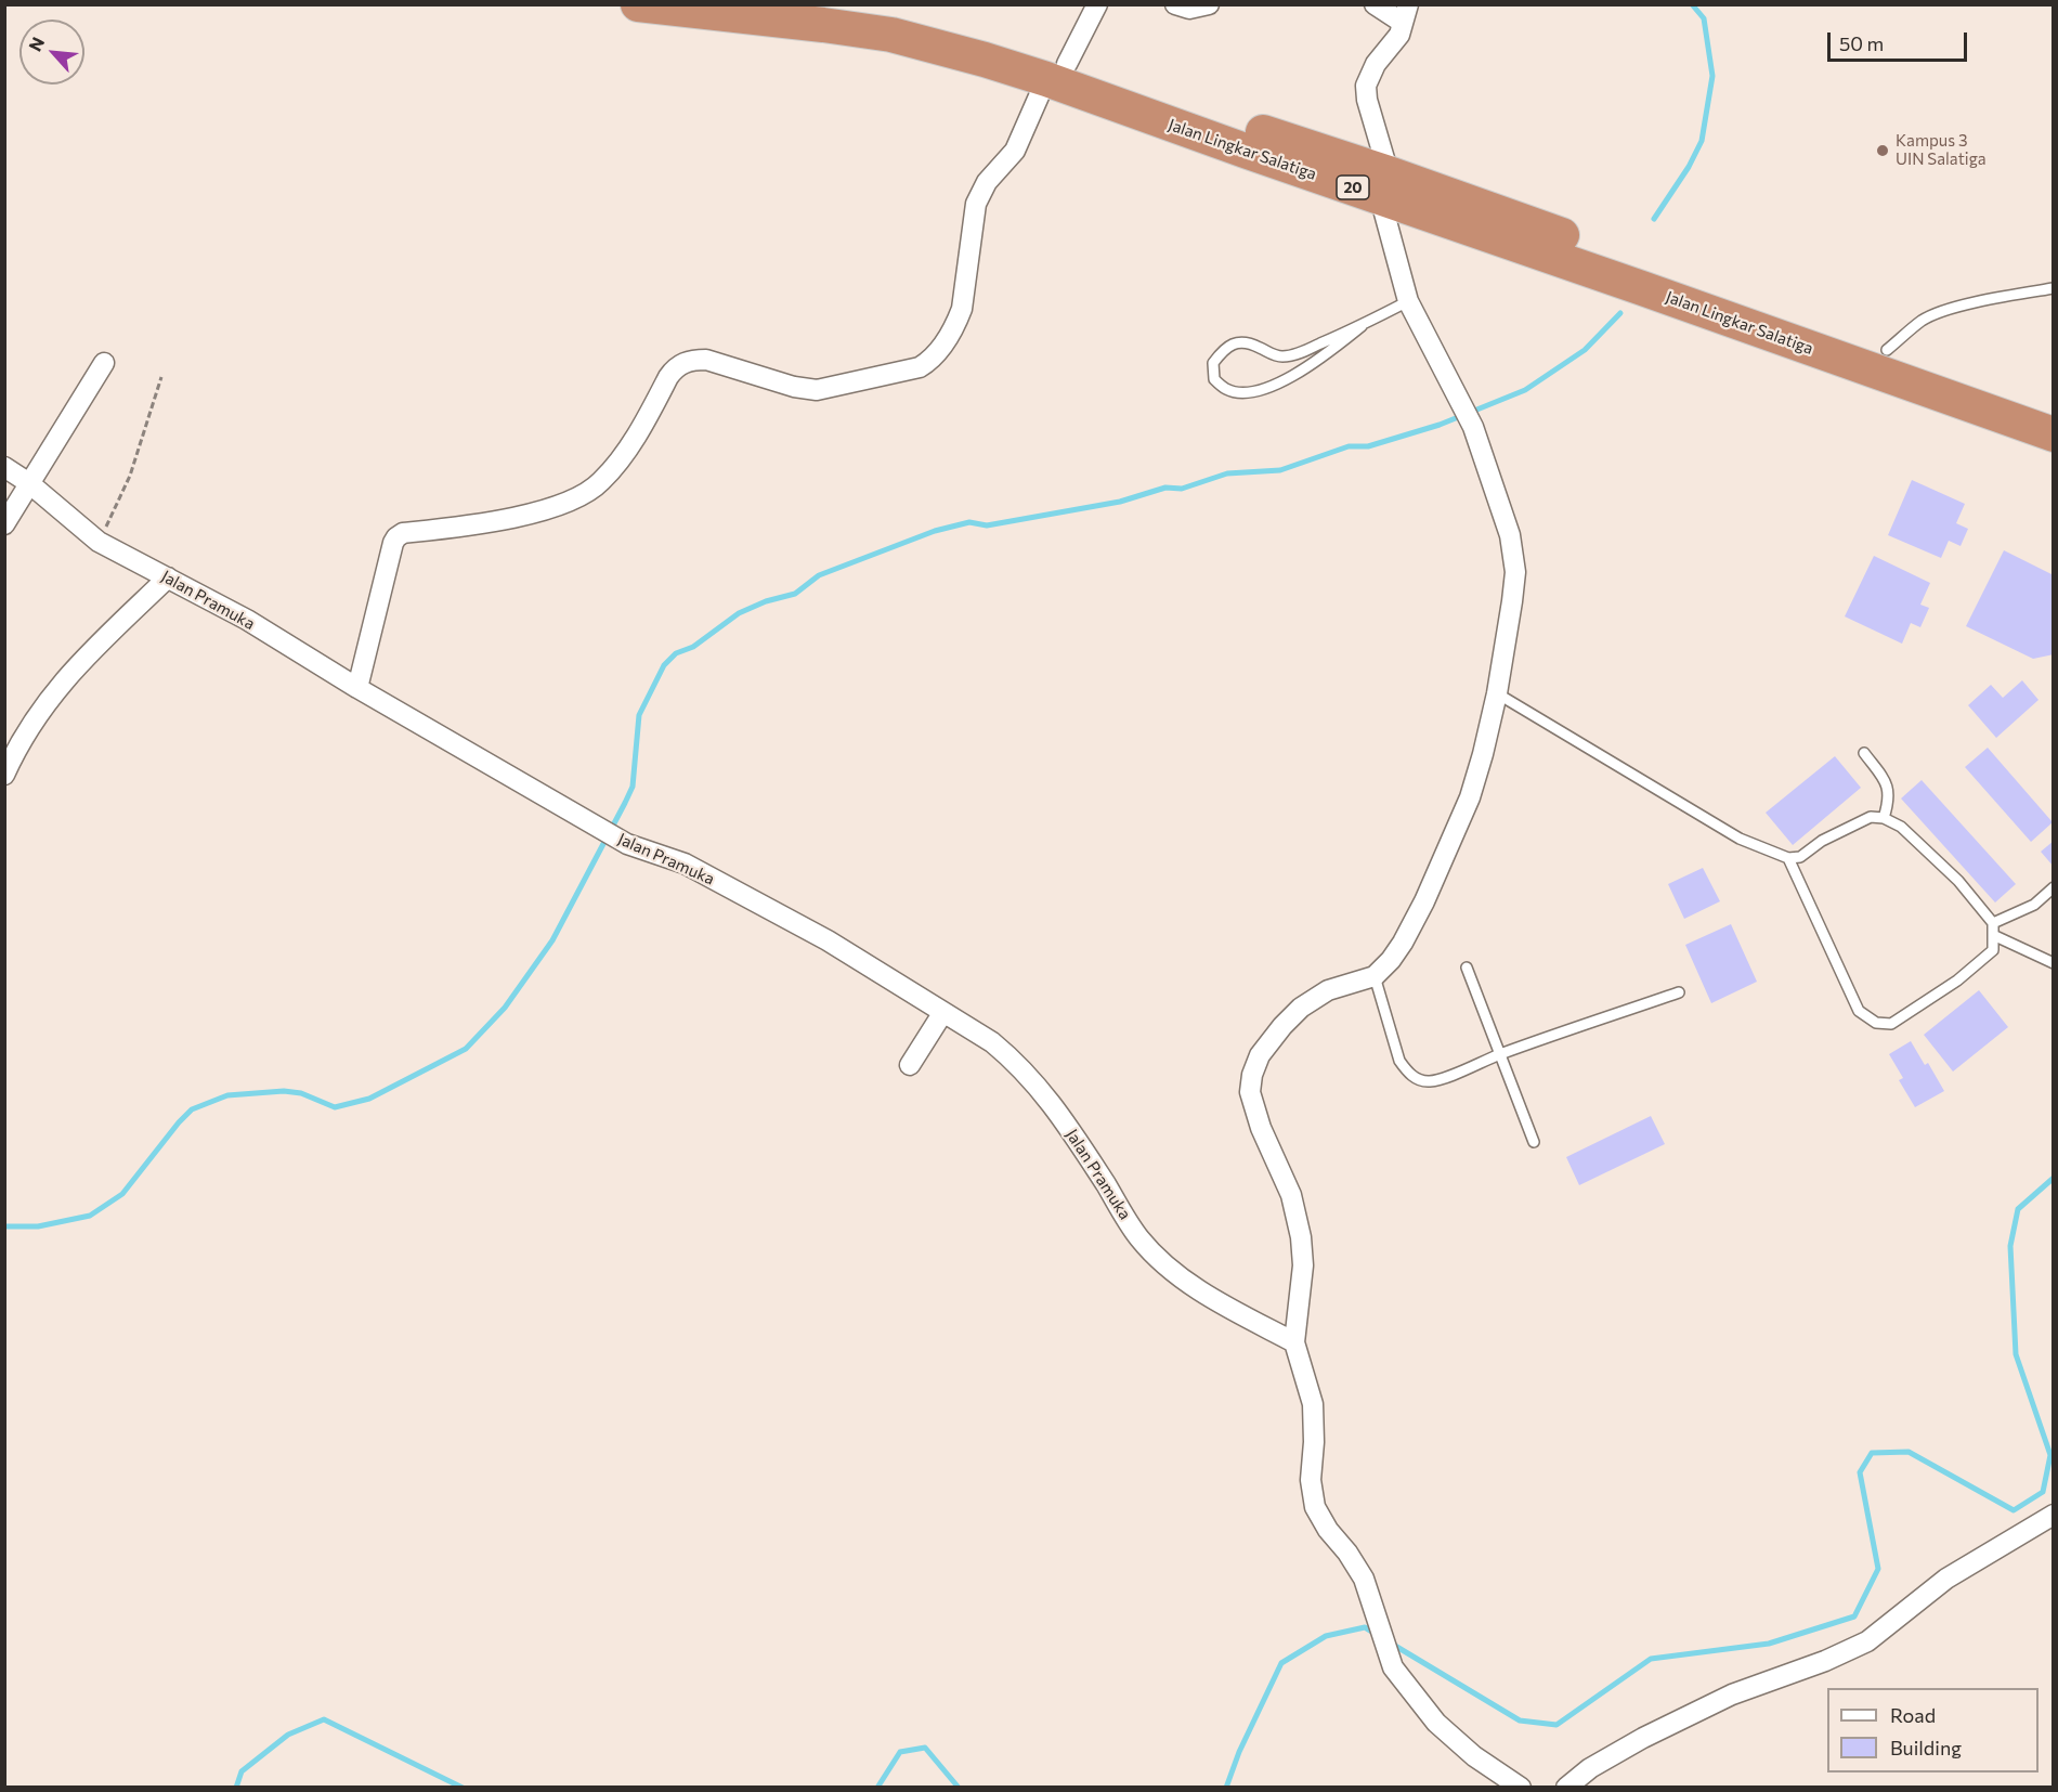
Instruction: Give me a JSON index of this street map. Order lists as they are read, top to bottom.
{
  "streets": {
    "highway": ["Jalan Lingkar Salatiga", "20"],
    "street": ["Jalan Pramuka"]
  },
  "places": ["Kampus 3 UIN Salatiga"],
  "legend": ["Road", "Building"],
  "scale_bar": "50 m",
  "north": "top left"
}
